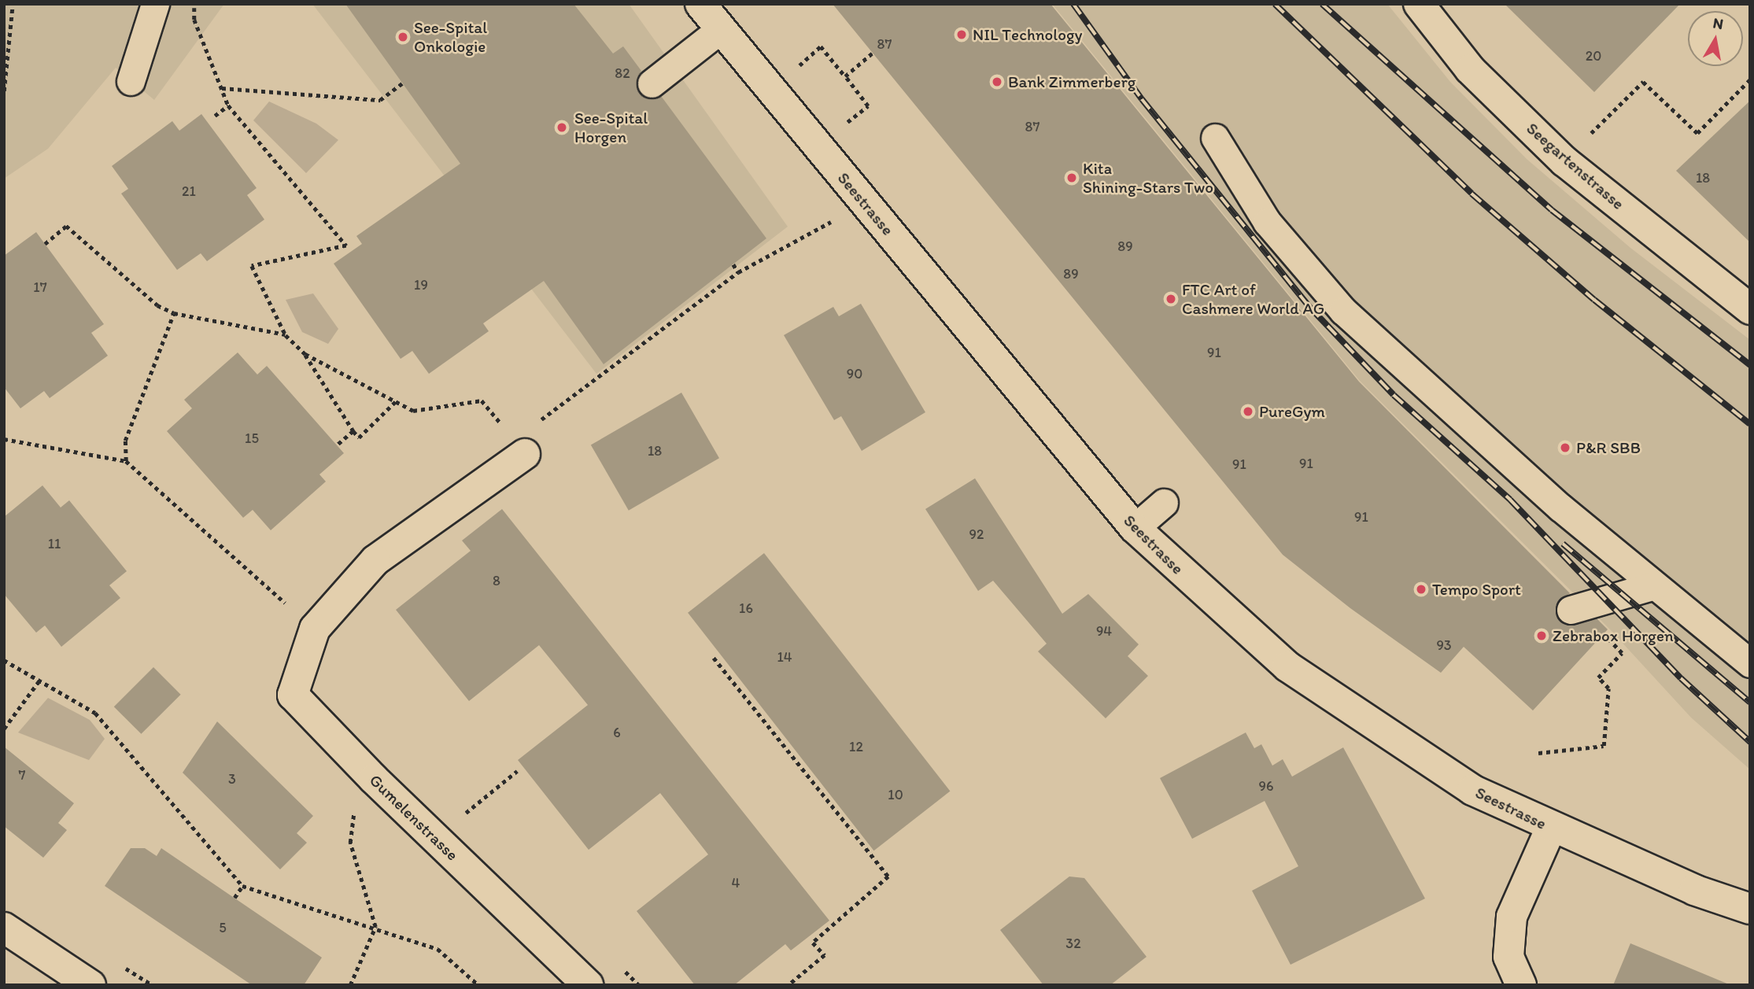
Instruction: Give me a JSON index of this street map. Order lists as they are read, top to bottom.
{
  "streets": {
    "street": ["Seegartenstrasse", "Seestrasse", "Gumelenstrasse"]
  },
  "places": [
    "NIL Technology",
    "See-Spital Onkologie",
    "Bank Zimmerberg",
    "See-Spital Horgen",
    "Kita Shining-Stars Two",
    "FTC Art of Cashmere World AG",
    "PureGym",
    "P&R SBB",
    "Tempo Sport",
    "Zebrabox Horgen"
  ],
  "house_numbers": [
    "87",
    "20",
    "82",
    "87",
    "18",
    "21",
    "89",
    "89",
    "19",
    "17",
    "91",
    "90",
    "15",
    "18",
    "91",
    "91",
    "91",
    "92",
    "11",
    "8",
    "16",
    "94",
    "93",
    "14",
    "6",
    "12",
    "7",
    "3",
    "96",
    "10",
    "4",
    "5",
    "32"
  ],
  "north": "top"
}
